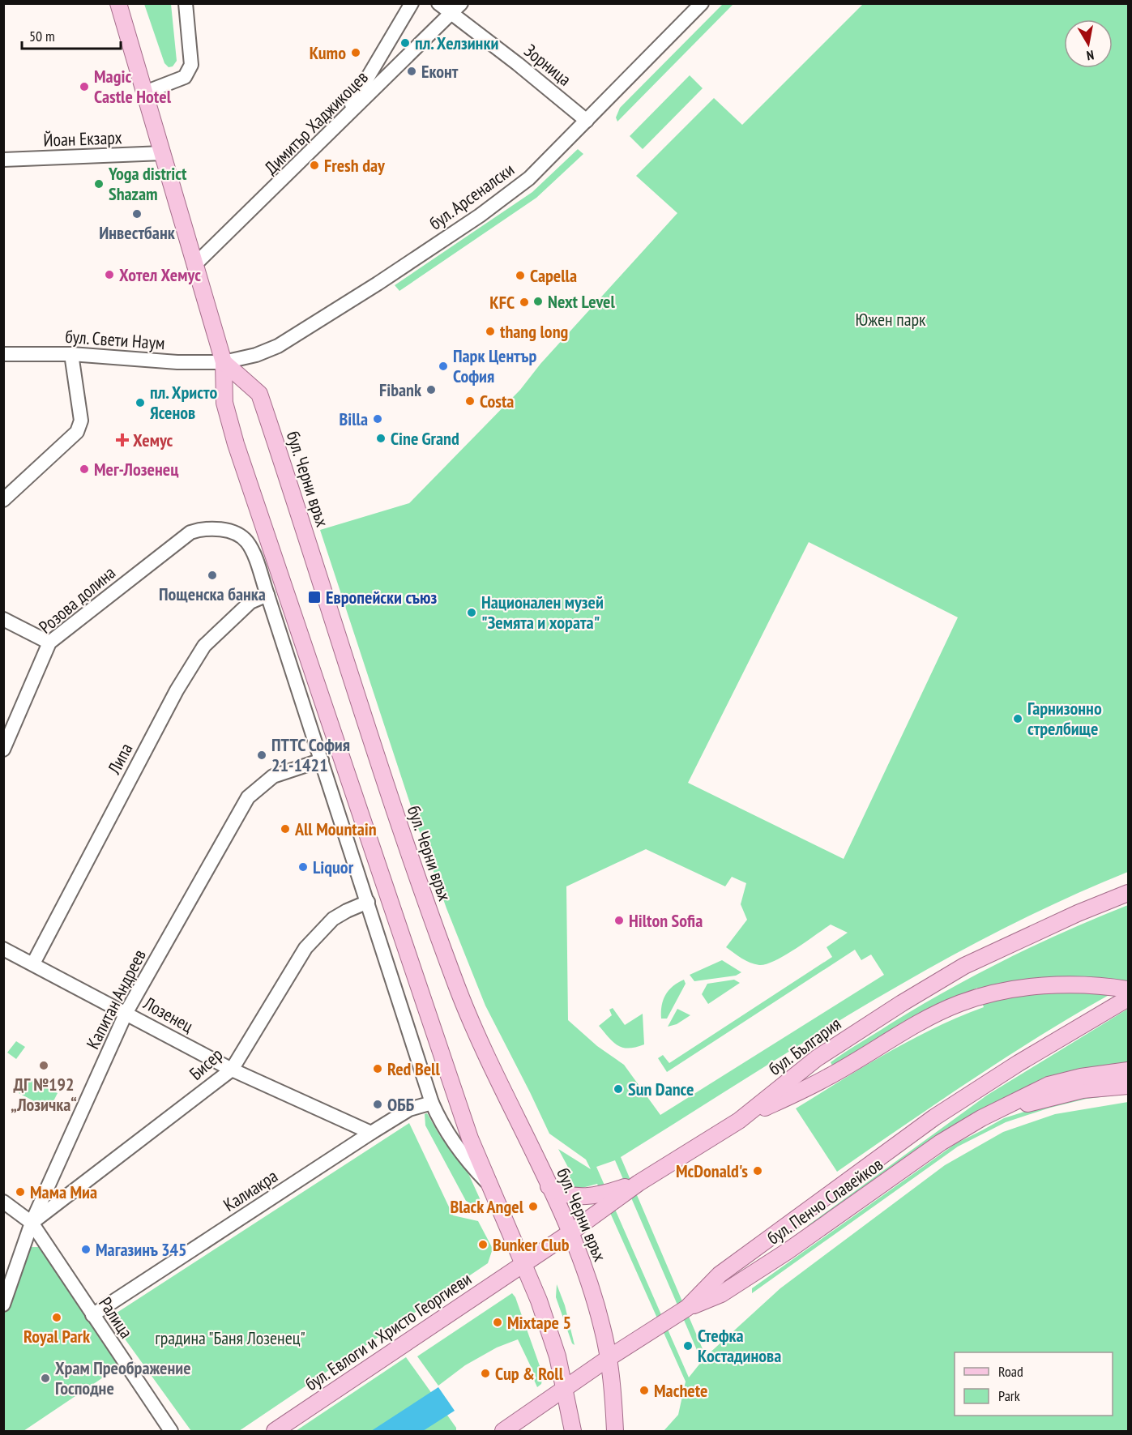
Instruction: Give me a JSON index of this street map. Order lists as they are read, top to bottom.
{
  "streets": {
    "main road": [
      "бул. Черни връх",
      "бул. България",
      "бул. Пенчо Славейков",
      "бул. Евлоги и Христо Георгиеви"
    ],
    "street": [
      "Зорница",
      "Димитър Хаджикоцев",
      "Йоан Екзарх",
      "бул. Арсеналски",
      "бул. Свети Наум",
      "Розова долина",
      "Липа",
      "Капитан Андреев",
      "Лозенец",
      "Бисер",
      "Калиакра",
      "Ралица"
    ]
  },
  "crossings": [
    ["Зорница", "Димитър Хаджикоцев"],
    ["Зорница", "бул. Арсеналски"],
    ["бул. Арсеналски", "бул. Свети Наум"],
    ["бул. Арсеналски", "бул. Черни връх"],
    ["бул. Свети Наум", "бул. Черни връх"],
    ["бул. Черни връх", "бул. България"],
    ["Розова долина", "Липа"],
    ["Липа", "Лозенец"],
    ["Капитан Андреев", "Лозенец"],
    ["Капитан Андреев", "Бисер"],
    ["Капитан Андреев", "Ралица"],
    ["Лозенец", "Бисер"],
    ["Лозенец", "Калиакра"],
    ["бул. България", "бул. Евлоги и Христо Георгиеви"],
    ["Бисер", "Ралица"],
    ["Калиакра", "Ралица"]
  ],
  "parks": ["Южен парк", "градина \"Баня Лозенец\""],
  "places": {
    "other": [
      "пл. Хелзинки",
      "Kumo",
      "Еконт",
      "Magic Castle Hotel",
      "Fresh day",
      "Yoga district Shazam",
      "Инвестбанк",
      "Хотел Хемус",
      "Capella",
      "Next Level",
      "KFC",
      "thang long",
      "Парк Център София",
      "Fibank",
      "Costa",
      "пл. Христо Ясенов",
      "Billa",
      "Cine Grand",
      "Мег-Лозeнец",
      "Пощенска банка",
      "Национален музей \"Земята и хората\"",
      "Гарнизонно стрелбище",
      "ПТТС София 21-1421",
      "All Mountain",
      "Liquor",
      "Hilton Sofia",
      "ДГ №192 „Лозичка“",
      "Red Bell",
      "Sun Dance",
      "ОББ",
      "McDonald's",
      "Мама Миа",
      "Black Angel",
      "Bunker Club",
      "Магазинъ 345",
      "Royal Park",
      "Mixtape 5",
      "Стефка Костадинова",
      "Cup & Roll",
      "Храм Преображение Господне",
      "Machete"
    ],
    "health": ["Хемус"],
    "transit": ["Европейски съюз"]
  },
  "legend": ["Road", "Park"],
  "scale_bar": "50 m",
  "north": "bottom"
}
